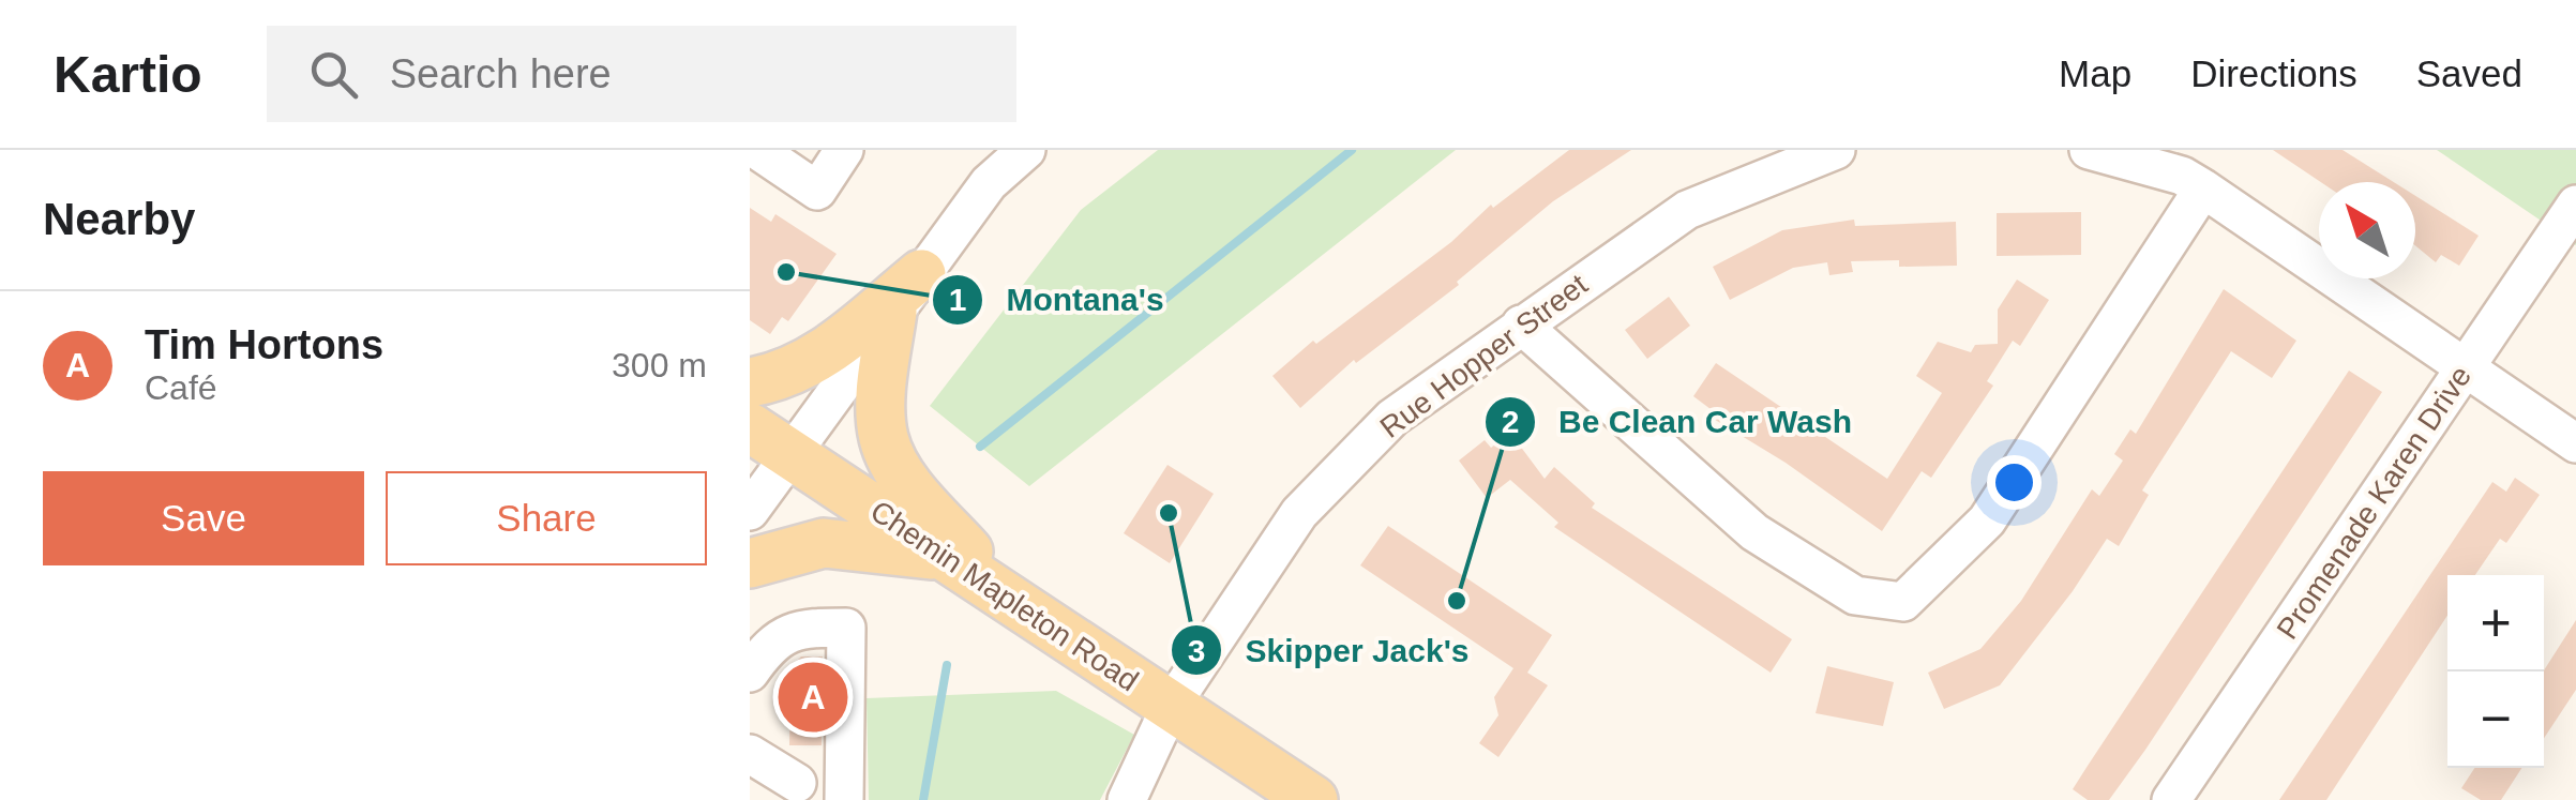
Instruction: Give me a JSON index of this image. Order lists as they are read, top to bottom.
{
  "streets": {
    "main road": ["Chemin Mapleton Road"],
    "street": ["Rue Hopper Street", "Promenade Karen Drive"]
  },
  "crossings": [
    ["Rue Hopper Street", "Chemin Mapleton Road"]
  ],
  "places": ["Montana's", "Skipper Jack's", "Be Clean Car Wash"],
  "north": "top left",
  "page": {
    "header": "Kartio",
    "search": "Search here",
    "nav": ["Map", "Directions", "Saved"],
    "heading": "Nearby",
    "list": [
      {
        "mark": "A",
        "name": "Tim Hortons",
        "note": "Café",
        "value": "300 m"
      }
    ],
    "buttons": ["Save", "Share"],
    "map_buttons": ["+", "−"],
    "pins": "A"
  }
}
